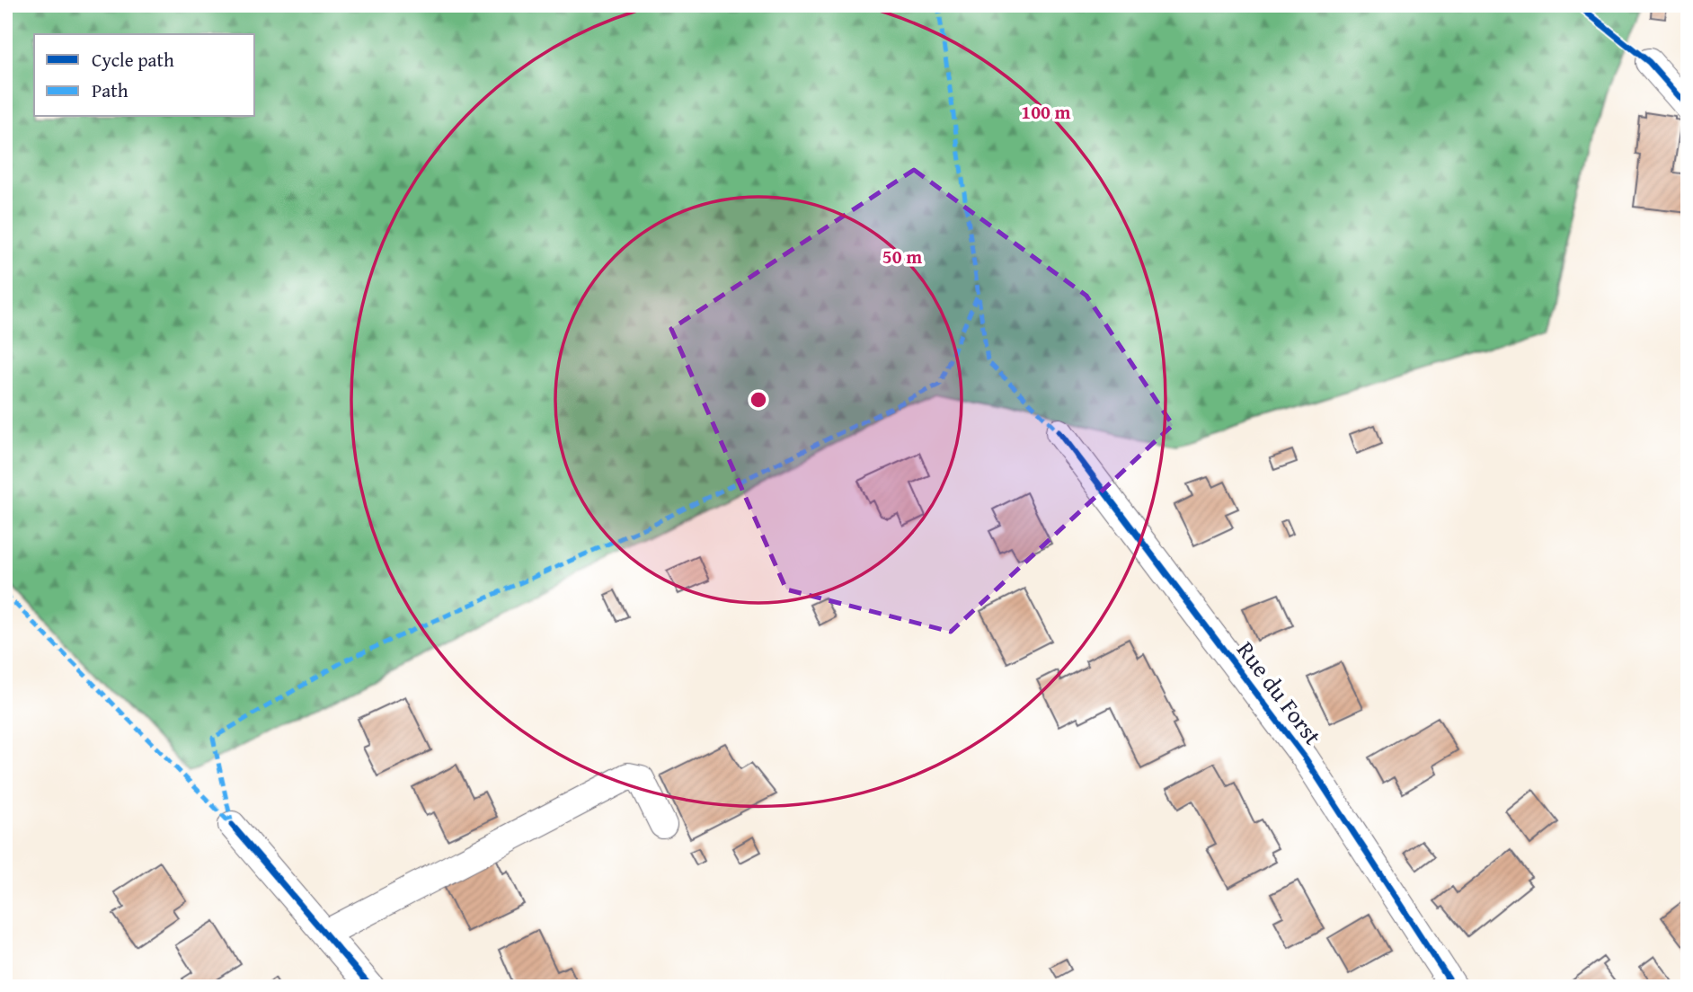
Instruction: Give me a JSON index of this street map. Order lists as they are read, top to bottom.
{
  "streets": {
    "street": ["Rue du Forst"]
  },
  "legend": ["Cycle path", "Path"],
  "rings": ["100 m", "50 m"]
}
